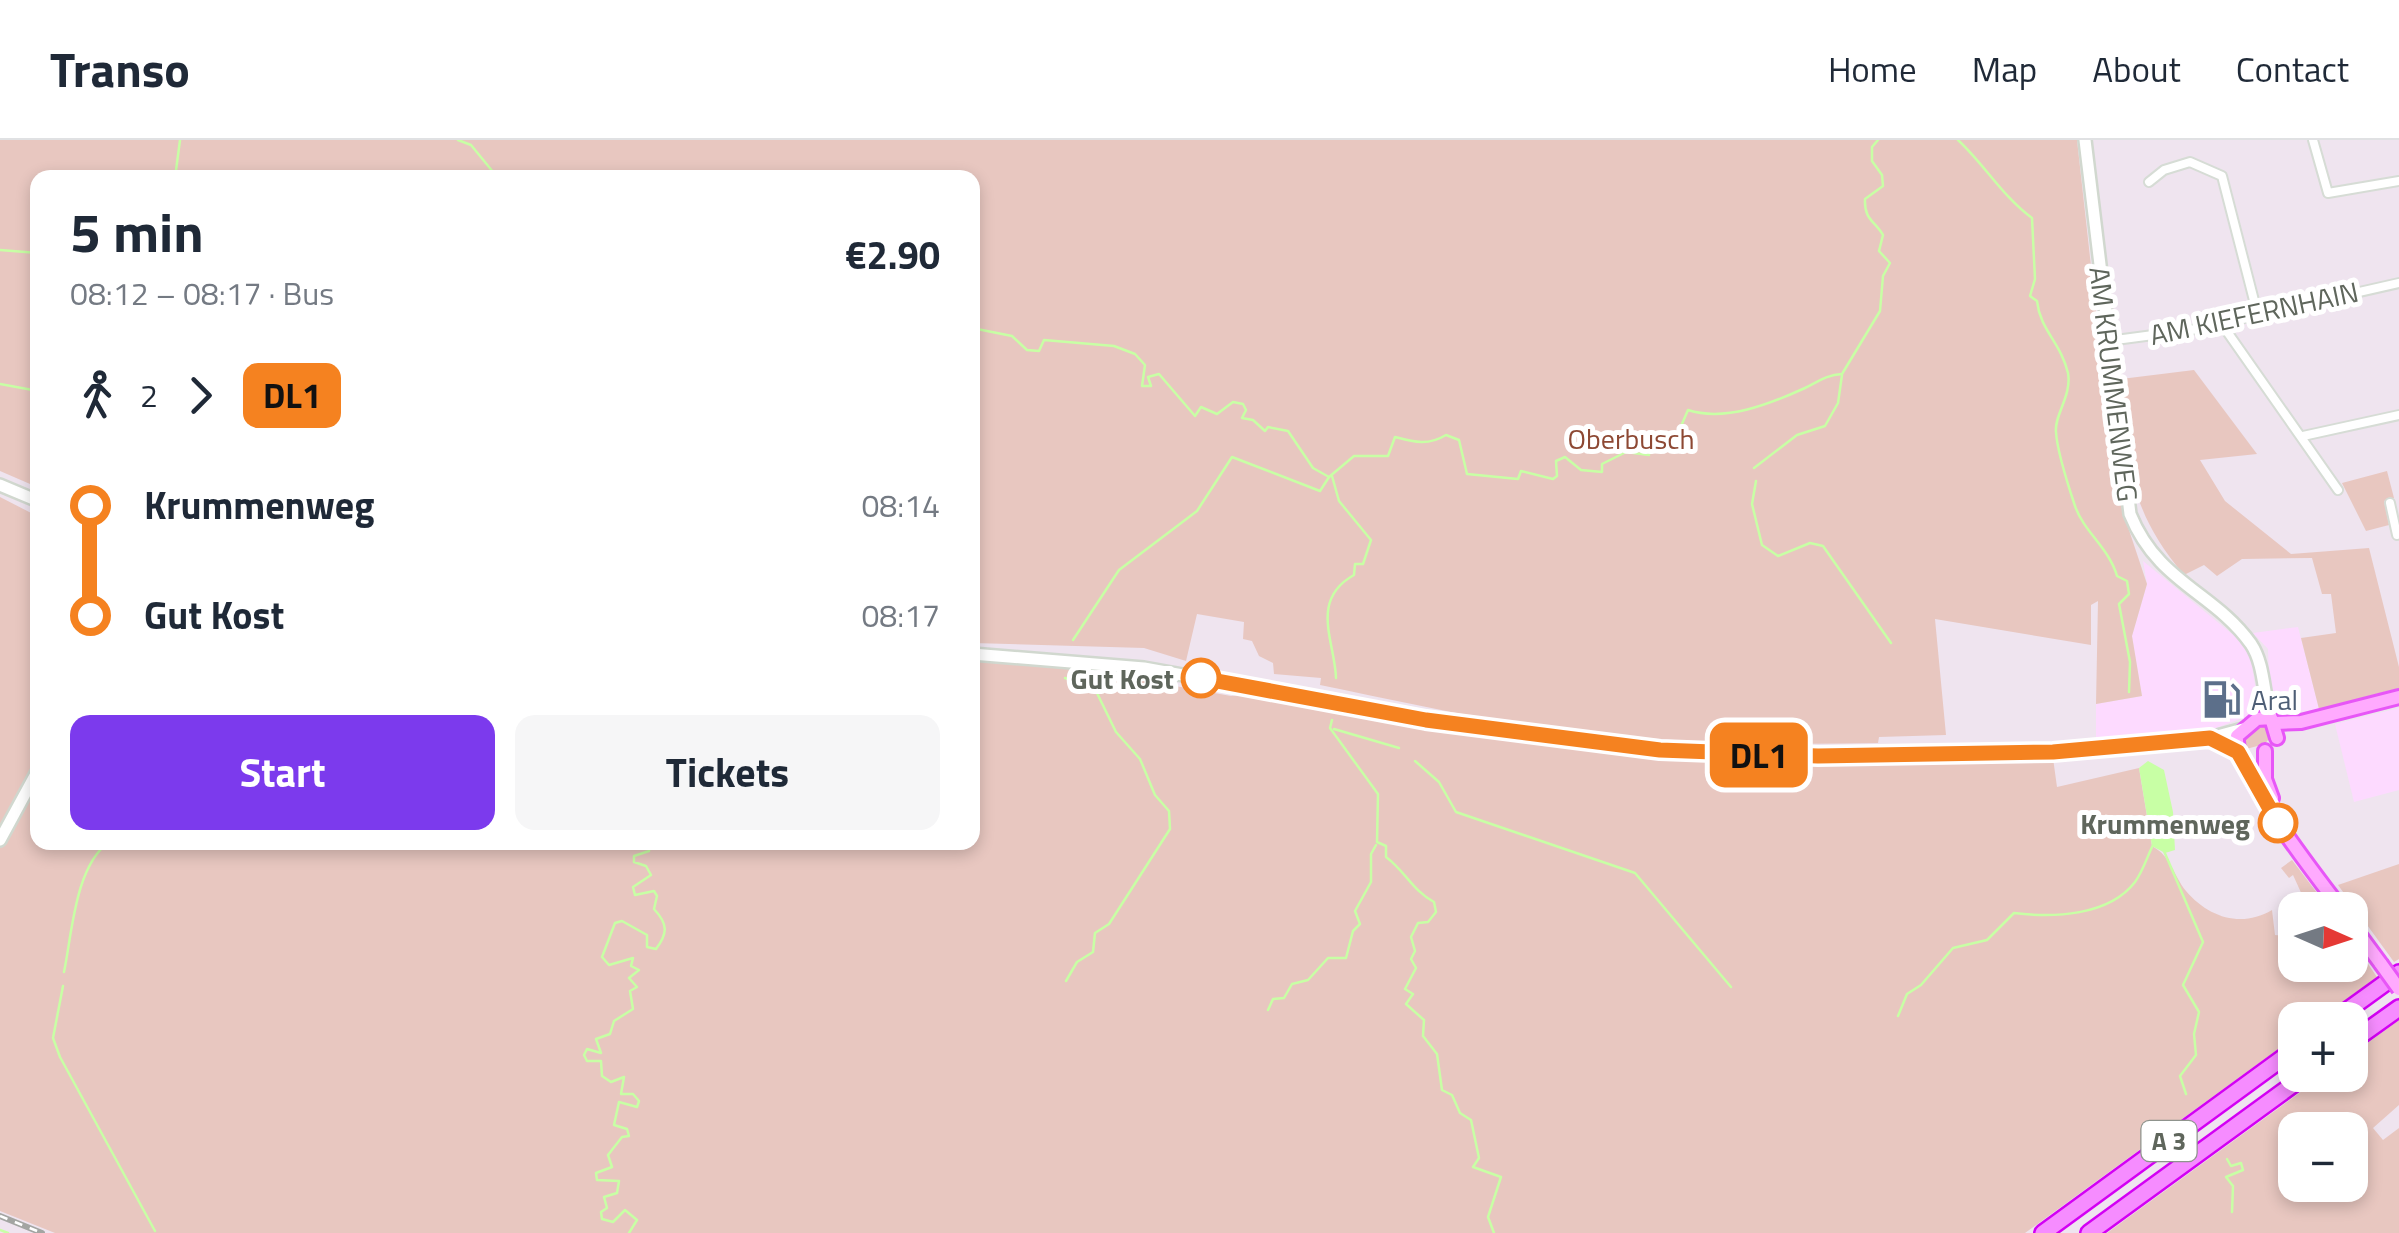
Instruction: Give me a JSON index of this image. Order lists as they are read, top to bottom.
{
  "streets": {
    "highway": ["A 3"],
    "main road": ["AM KRUMMENWEG"],
    "street": ["AM KIEFERNHAIN"]
  },
  "crossings": [
    ["AM KIEFERNHAIN", "AM KRUMMENWEG"]
  ],
  "parks": ["Oberbusch"],
  "places": {
    "other": ["Gut Kost", "Krummenweg"],
    "fuel station": ["Aral"]
  },
  "lines": ["bus line DL1"],
  "north": "right",
  "page": {
    "header": "Transo",
    "nav": [
      "Home",
      "Map",
      "About",
      "Contact"
    ],
    "on_map": "DL1",
    "heading": ["5 min", "08:12 – 08:17 · Bus", "€2.90"],
    "legs": ["2", "DL1"],
    "list": [
      {
        "name": "Krummenweg",
        "value": "08:14"
      },
      {
        "name": "Gut Kost",
        "value": "08:17"
      }
    ],
    "buttons": ["Start", "Tickets"],
    "map_buttons": ["+", "−"]
  }
}
